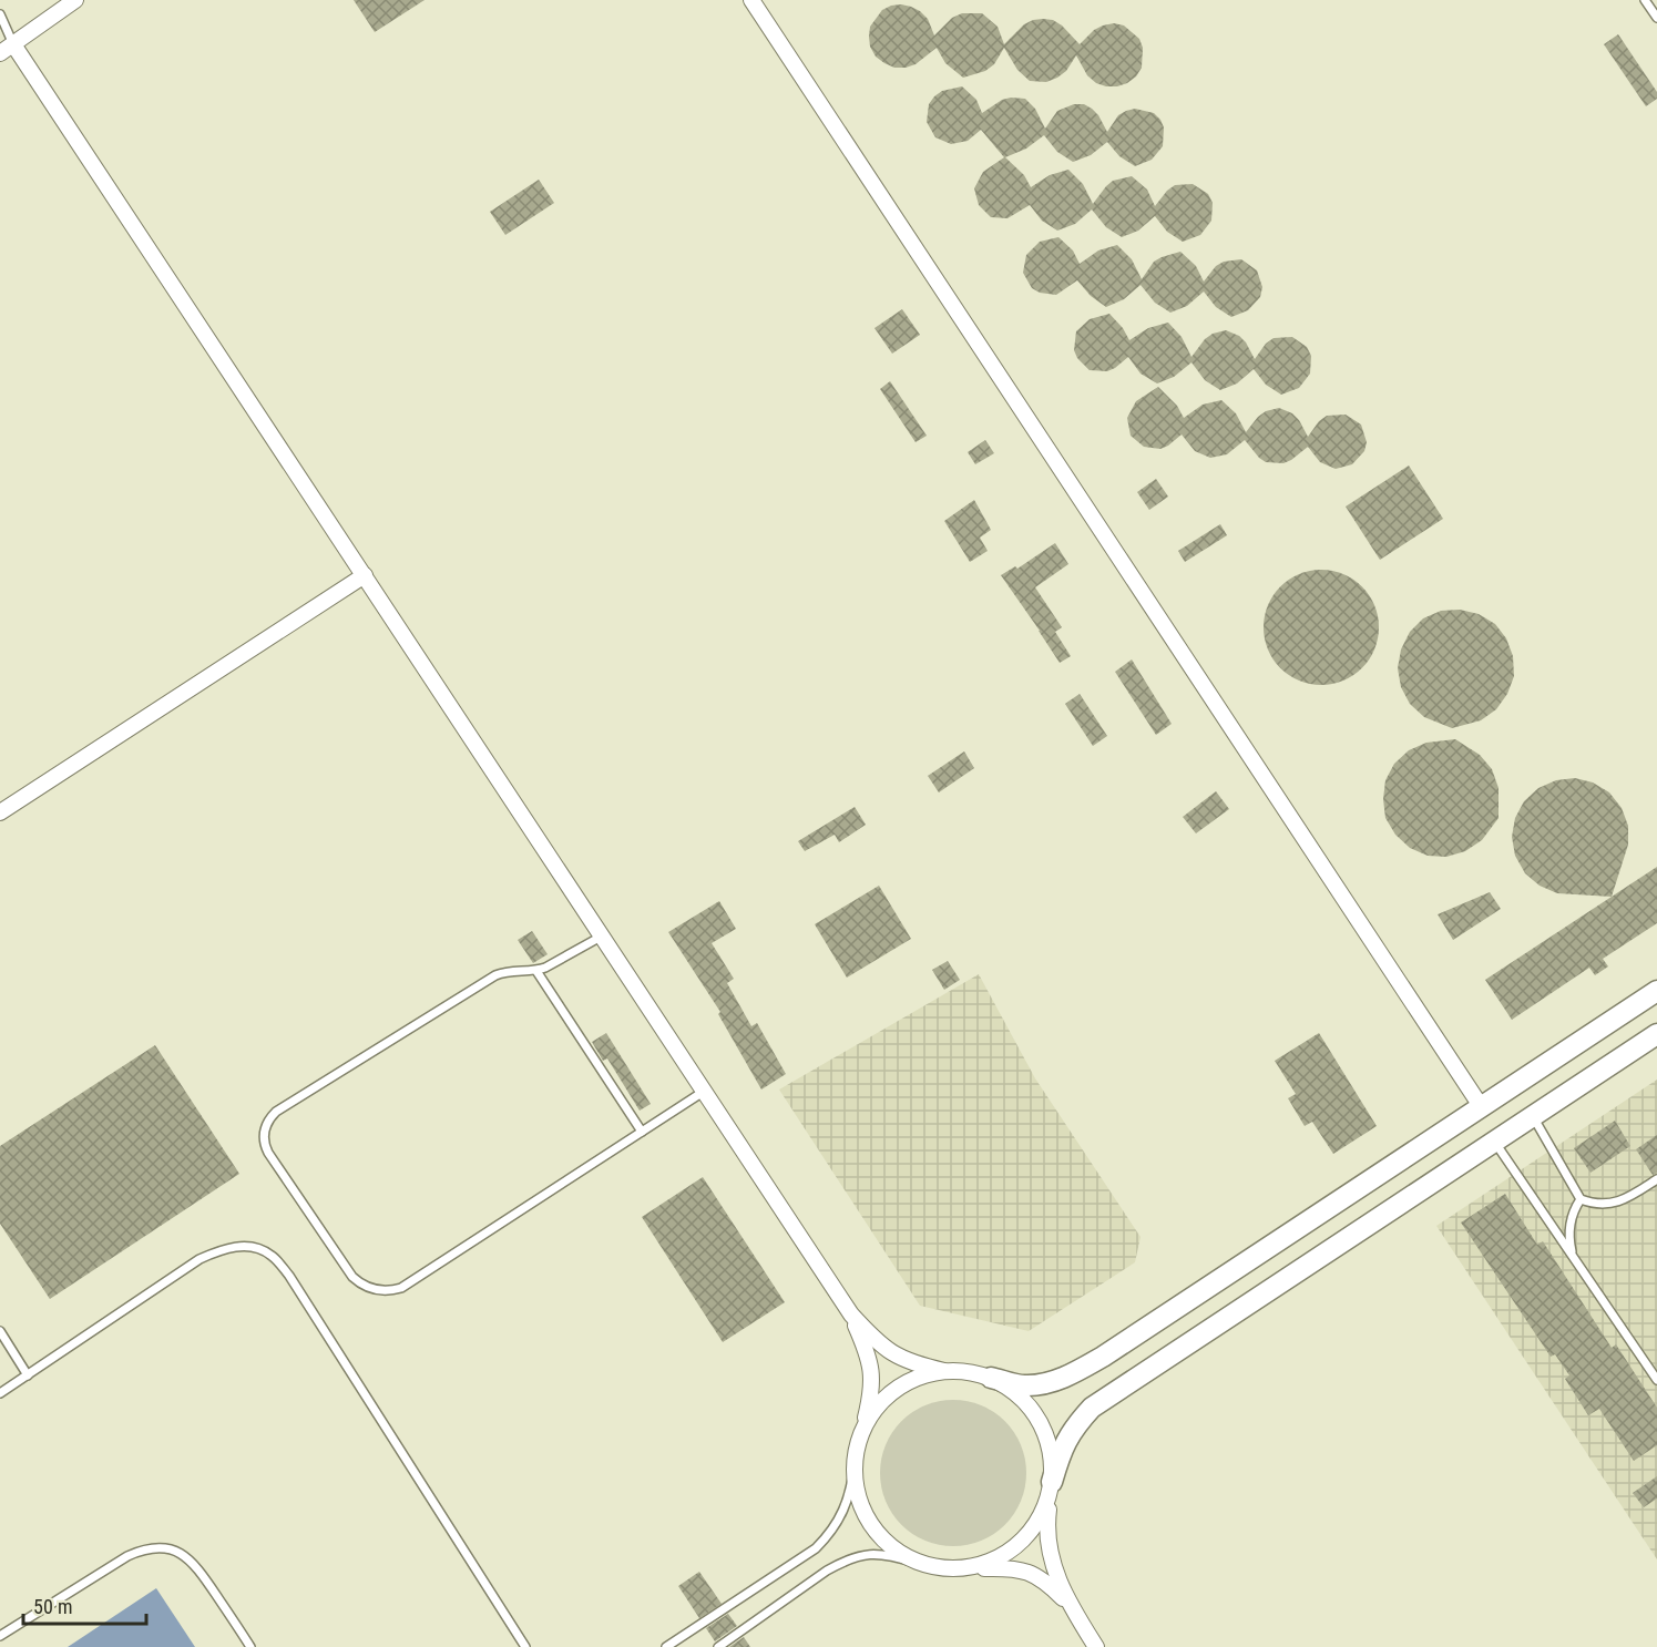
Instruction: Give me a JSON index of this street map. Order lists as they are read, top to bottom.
{
  "scale_bar": "50 m"
}
